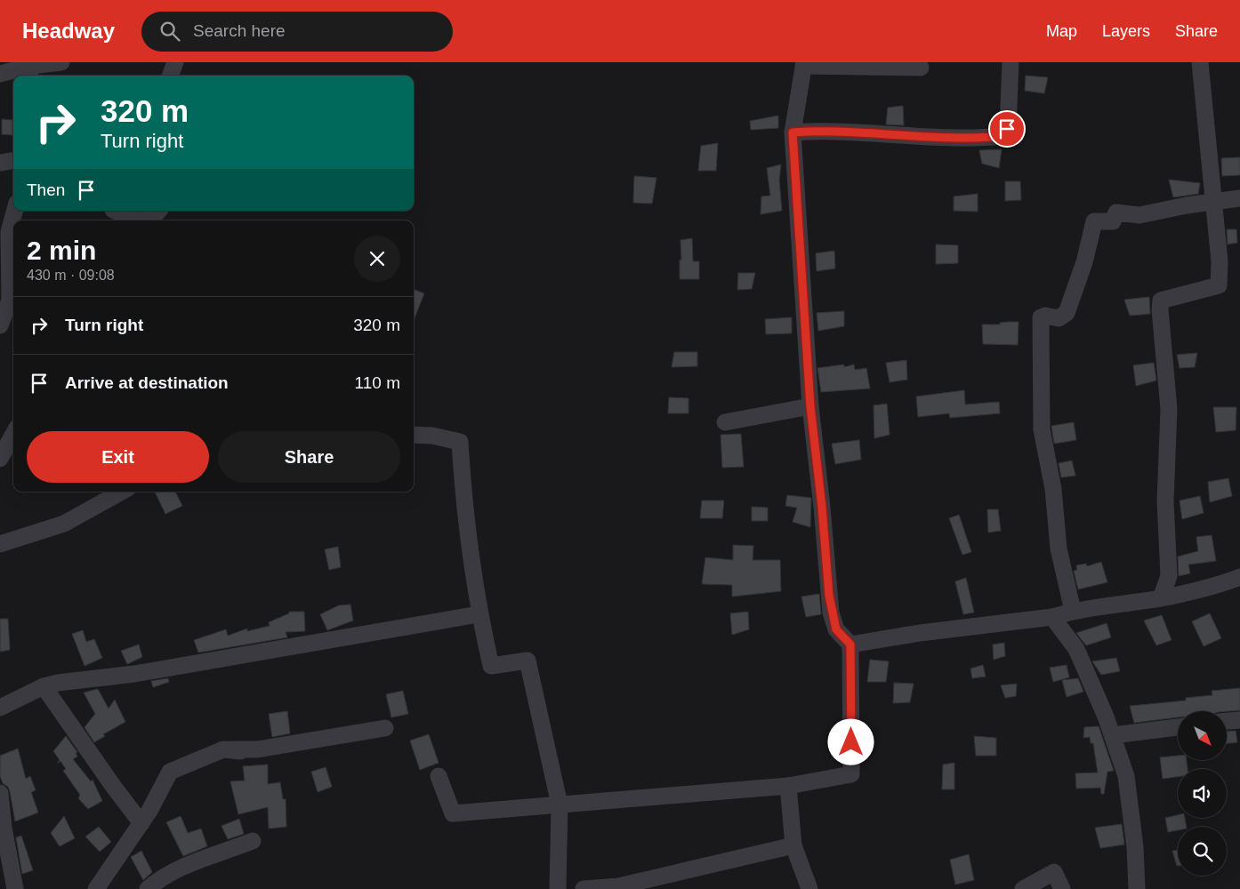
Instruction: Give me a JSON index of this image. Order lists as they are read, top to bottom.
{
  "north": "bottom right",
  "page": {
    "header": "Headway",
    "search": "Search here",
    "nav": ["Map", "Layers", "Share"],
    "turn": ["320 m", "Turn right"],
    "then": "Then",
    "heading": ["2 min", "430 m · 09:08"],
    "list": [
      {
        "name": "Turn right",
        "value": "320 m"
      },
      {
        "name": "Arrive at destination",
        "value": "110 m"
      }
    ],
    "buttons": ["Exit", "Share"]
  }
}
